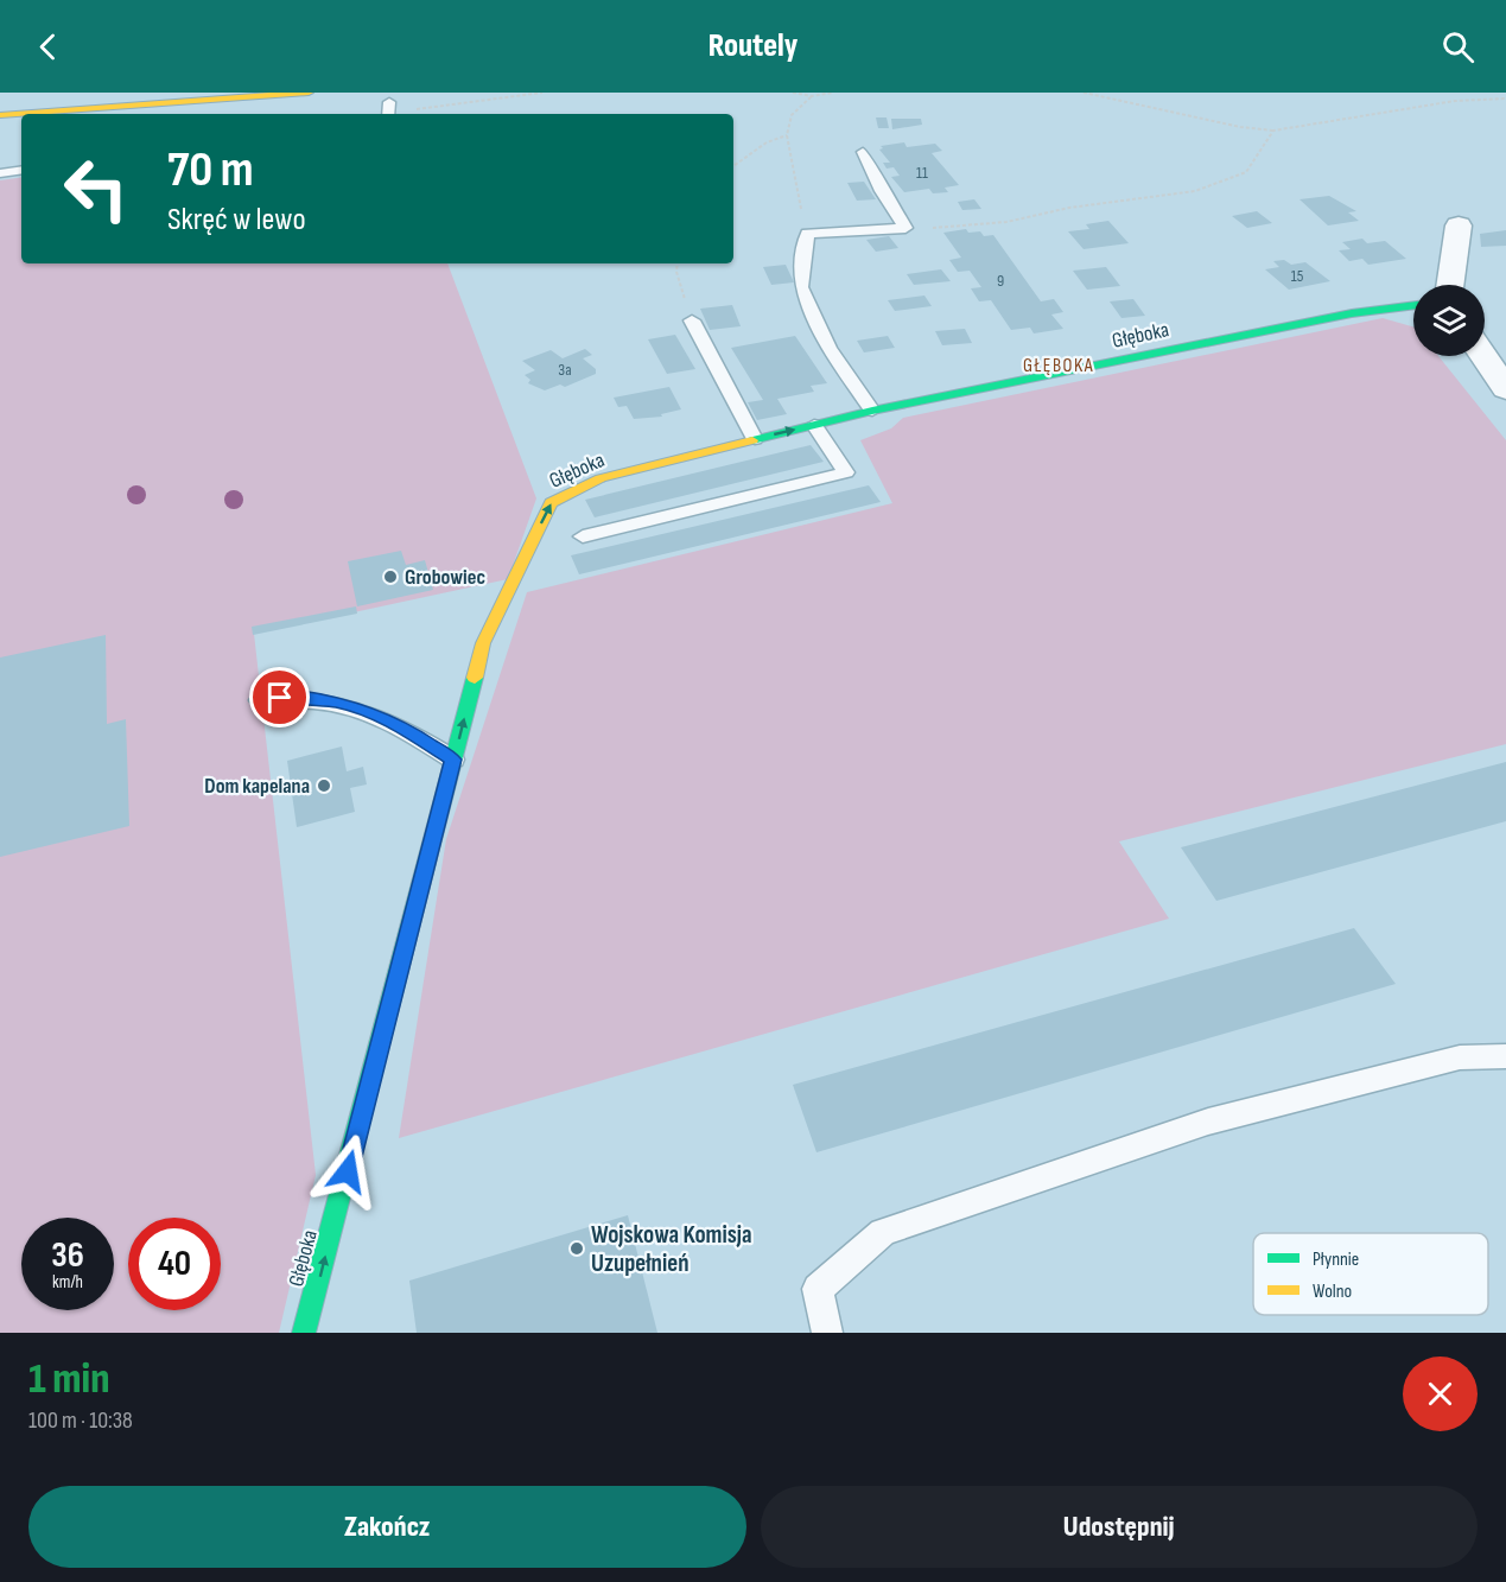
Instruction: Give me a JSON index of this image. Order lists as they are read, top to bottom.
{
  "streets": {
    "street": ["Głęboka"]
  },
  "one_way": ["Głęboka"],
  "districts": ["GŁĘBOKA"],
  "places": ["Grobowiec", "Dom kapelana", "Wojskowa Komisja Uzupełnień"],
  "house_numbers": [
    "11",
    "15",
    "9",
    "3a"
  ],
  "legend": ["Płynnie", "Wolno"],
  "page": {
    "header": "Routely",
    "turn": ["70 m", "Skręć w lewo"],
    "speed": "36 km/h",
    "limit": "40",
    "heading": ["1 min", "100 m · 10:38"],
    "buttons": ["Zakończ", "Udostępnij"]
  }
}
